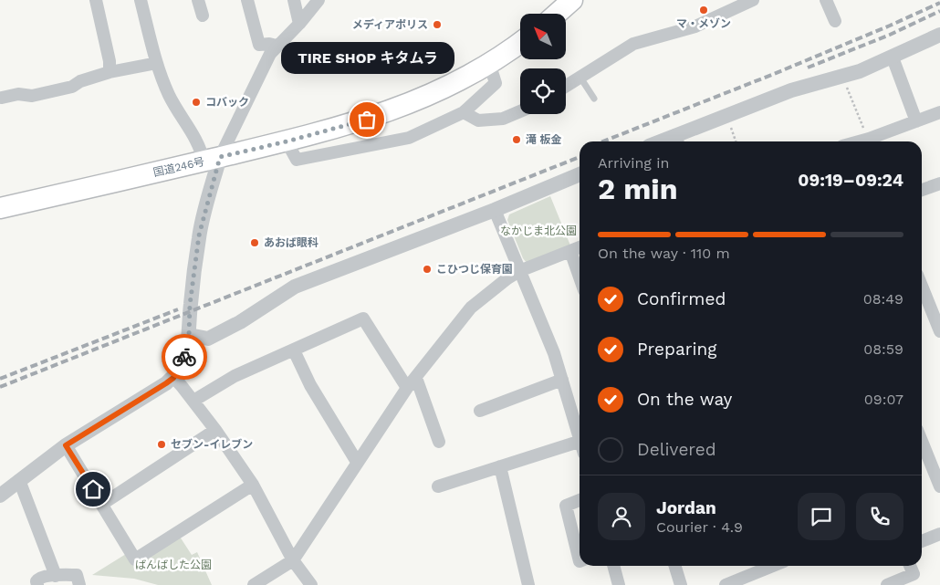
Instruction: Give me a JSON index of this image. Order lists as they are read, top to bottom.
{
  "streets": {
    "highway": ["国道246号"]
  },
  "parks": ["なかじま北公園", "ばんばした公園"],
  "places": [
    "マ・メゾン",
    "メディアポリス",
    "コバック",
    "TIRE SHOP キタムラ",
    "滝 板金",
    "あおば眼科",
    "こひつじ保育園",
    "セブン-イレブン"
  ],
  "north": "top left",
  "page": {
    "bubble": "TIRE SHOP キタムラ",
    "heading": ["2 min", "Arriving in", "09:19–09:24"],
    "panel": ["Jordan", "Courier · 4.9"],
    "bar": "On the way · 110 m",
    "list": [
      ["Confirmed", "08:49"],
      ["Preparing", "08:59"],
      ["On the way", "09:07"],
      "Delivered"
    ]
  }
}
